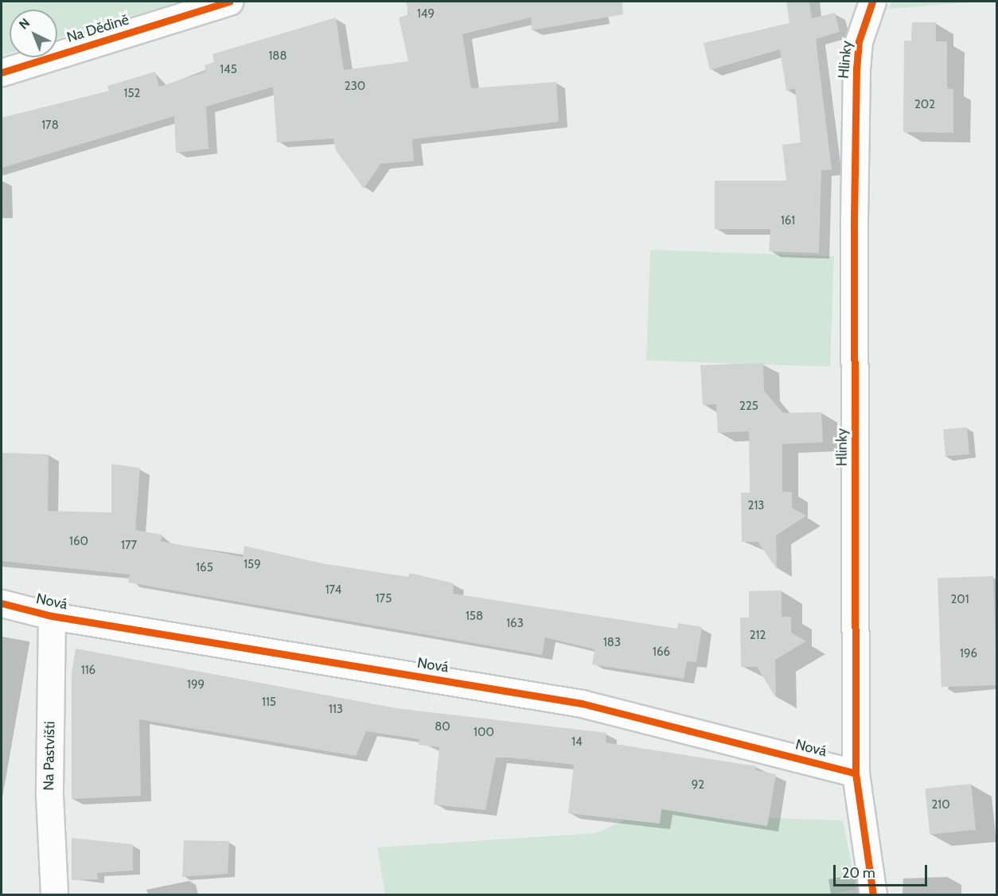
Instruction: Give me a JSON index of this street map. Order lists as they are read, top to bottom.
{
  "streets": {
    "street": [
      "Na Dědině",
      "Hlinky",
      "Nová",
      "Na Pastvišti"
    ]
  },
  "crossings": [
    ["Hlinky", "Nová"],
    ["Nová", "Na Pastvišti"]
  ],
  "house_numbers": [
    "149",
    "188",
    "145",
    "230",
    "152",
    "202",
    "178",
    "161",
    "225",
    "213",
    "160",
    "177",
    "159",
    "165",
    "174",
    "175",
    "201",
    "158",
    "163",
    "212",
    "183",
    "166",
    "196",
    "116",
    "199",
    "115",
    "113",
    "80",
    "100",
    "14",
    "92",
    "210"
  ],
  "scale_bar": "20 m",
  "north": "top left"
}
